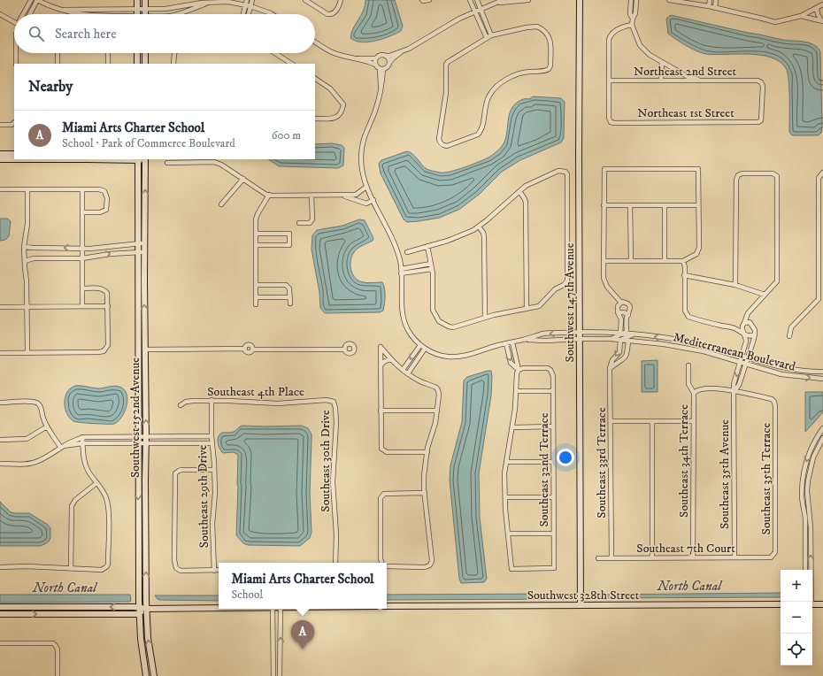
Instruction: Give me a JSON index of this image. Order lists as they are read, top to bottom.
{
  "streets": {
    "street": [
      "Northeast 2nd Street",
      "Northeast 1st Street",
      "Southwest 147th Avenue",
      "Mediterranean Boulevard",
      "Southeast 4th Place",
      "Southwest 152nd Avenue",
      "Southeast 30th Drive",
      "Southeast 34th Terrace",
      "Southeast 33rd Terrace",
      "Southeast 32nd Terrace",
      "Southeast 35th Avenue",
      "Southeast 35th Terrace",
      "Southeast 29th Drive",
      "Southeast 7th Court",
      "Southwest 328th Street"
    ]
  },
  "crossings": [
    ["Northeast 2nd Street", "Northeast 1st Street"],
    ["Southwest 147th Avenue", "Mediterranean Boulevard"],
    ["Southwest 147th Avenue", "Southwest 328th Street"],
    ["Mediterranean Boulevard", "Southeast 35th Avenue"],
    ["Southeast 4th Place", "Southeast 30th Drive"],
    ["Southeast 4th Place", "Southeast 29th Drive"],
    ["Southeast 34th Terrace", "Southeast 7th Court"],
    ["Southeast 33rd Terrace", "Southeast 7th Court"],
    ["Southeast 35th Avenue", "Southeast 35th Terrace"],
    ["Southeast 35th Avenue", "Southeast 7th Court"],
    ["Southeast 35th Terrace", "Southeast 7th Court"]
  ],
  "water": ["North Canal"],
  "page": {
    "search": "Search here",
    "heading": "Nearby",
    "list": [
      {
        "mark": "A",
        "name": "Miami Arts Charter School",
        "note": "School · Park of Commerce Boulevard",
        "value": "600 m"
      }
    ],
    "popup": ["Miami Arts Charter School", "School"],
    "map_buttons": ["+", "−"],
    "pins": "A"
  }
}
